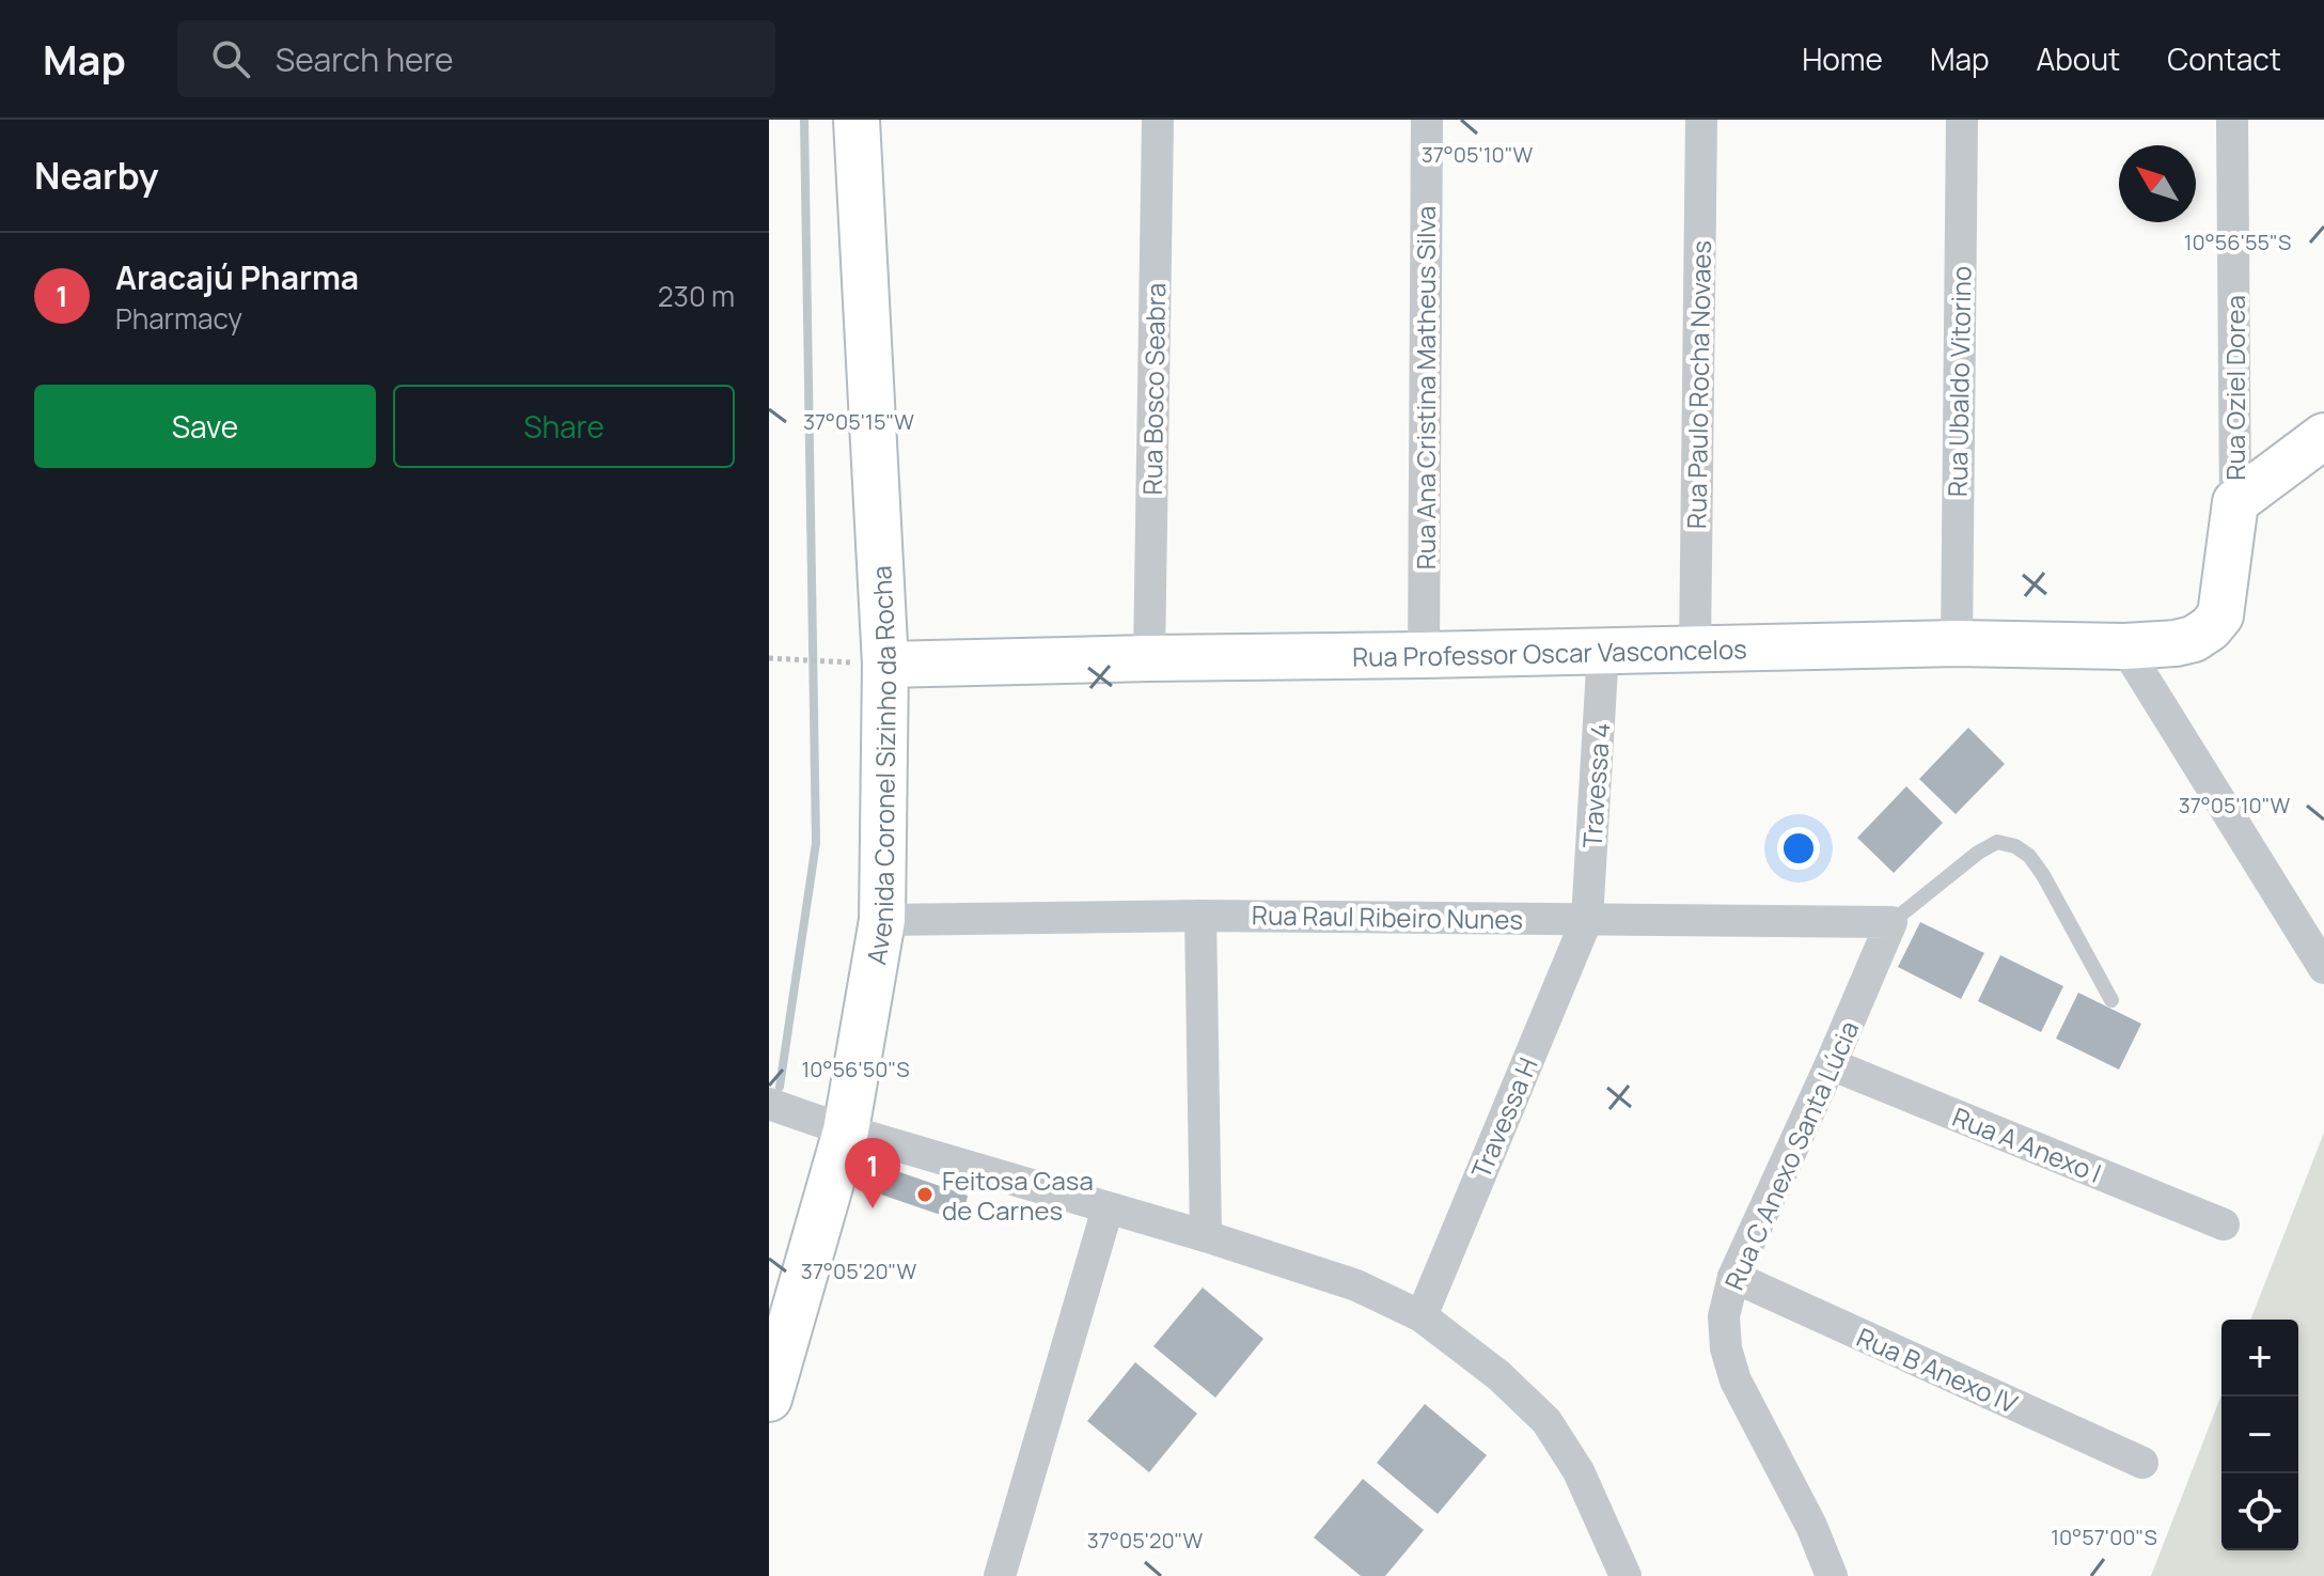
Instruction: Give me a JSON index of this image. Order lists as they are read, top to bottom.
{
  "streets": {
    "street": [
      "Rua Ubaldo Vitorino",
      "Rua Paulo Rocha Novaes",
      "Rua Ana Cristina Matheus Silva",
      "Rua Oziel Dorea",
      "Rua Bosco Seabra",
      "Rua Professor Oscar Vasconcelos",
      "Avenida Coronel Sizinho da Rocha",
      "Travessa 4",
      "Rua Raul Ribeiro Nunes",
      "Travessa H",
      "Rua A Anexo I",
      "Rua C Anexo Santa Lúcia",
      "Rua B Anexo IV"
    ]
  },
  "crossings": [
    ["Rua Ubaldo Vitorino", "Rua Professor Oscar Vasconcelos"],
    ["Rua Paulo Rocha Novaes", "Rua Professor Oscar Vasconcelos"],
    ["Rua Ana Cristina Matheus Silva", "Rua Professor Oscar Vasconcelos"],
    ["Rua Oziel Dorea", "Rua Professor Oscar Vasconcelos"],
    ["Rua Bosco Seabra", "Rua Professor Oscar Vasconcelos"],
    ["Rua Professor Oscar Vasconcelos", "Avenida Coronel Sizinho da Rocha"],
    ["Rua Professor Oscar Vasconcelos", "Travessa 4"],
    ["Avenida Coronel Sizinho da Rocha", "Rua Raul Ribeiro Nunes"],
    ["Travessa 4", "Rua Raul Ribeiro Nunes"],
    ["Travessa 4", "Travessa H"],
    ["Rua Raul Ribeiro Nunes", "Travessa H"],
    ["Rua Raul Ribeiro Nunes", "Rua C Anexo Santa Lúcia"],
    ["Rua A Anexo I", "Rua C Anexo Santa Lúcia"],
    ["Rua C Anexo Santa Lúcia", "Rua B Anexo IV"]
  ],
  "places": ["Feitosa Casa de Carnes"],
  "north": "top left",
  "page": {
    "header": "Map",
    "search": "Search here",
    "nav": [
      "Home",
      "Map",
      "About",
      "Contact"
    ],
    "heading": "Nearby",
    "list": [
      {
        "mark": "1",
        "name": "Aracajú Pharma",
        "note": "Pharmacy",
        "value": "230 m"
      }
    ],
    "buttons": ["Save", "Share"],
    "pins": "1",
    "map_buttons": ["+", "−"]
  },
  "coordinates": [
    "37°05'10\"W",
    "10°56'55\"S",
    "37°05'15\"W",
    "10°56'50\"S",
    "37°05'20\"W",
    "10°57'00\"S"
  ]
}
